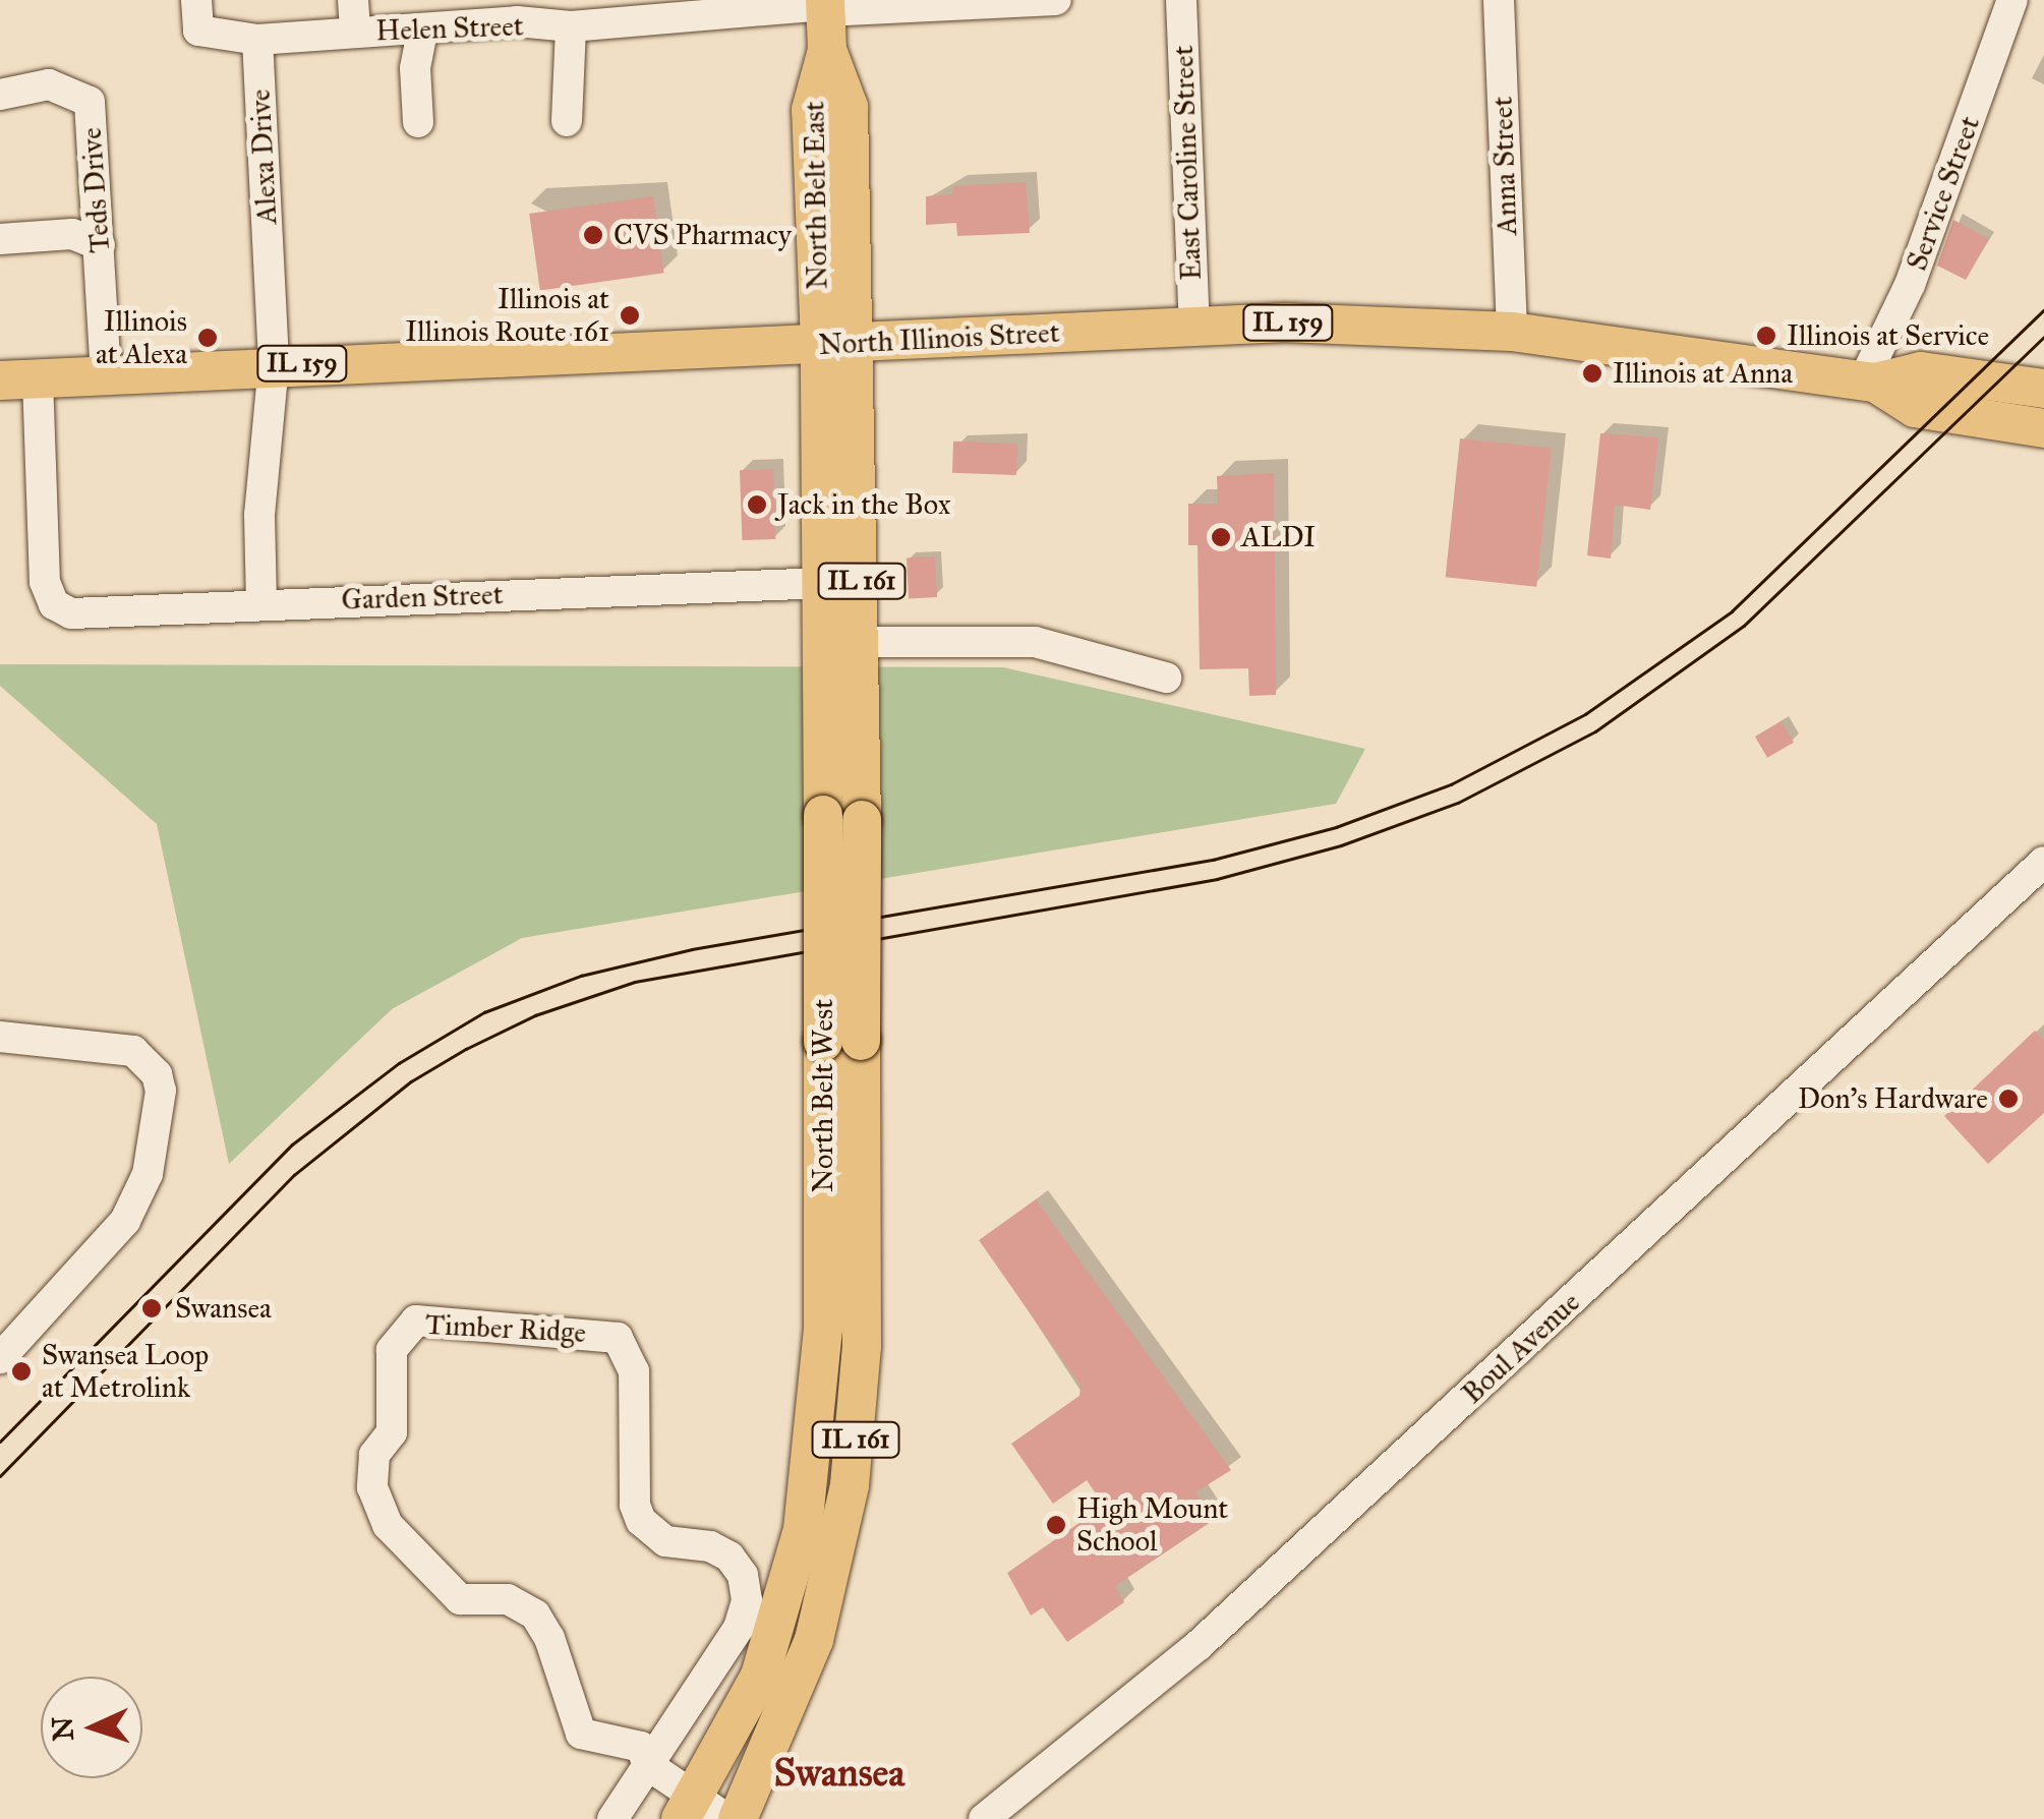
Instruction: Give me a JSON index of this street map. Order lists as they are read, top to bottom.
{
  "streets": {
    "main road": [
      "North Belt East",
      "IL 159",
      "North Illinois Street",
      "IL 161",
      "North Belt West"
    ],
    "street": [
      "Helen Street",
      "Alexa Drive",
      "East Caroline Street",
      "Anna Street",
      "Teds Drive",
      "Service Street",
      "Garden Street",
      "Timber Ridge",
      "Boul Avenue"
    ]
  },
  "crossings": [
    ["Helen Street", "Alexa Drive"],
    ["Helen Street", "North Belt East"],
    ["Alexa Drive", "North Illinois Street"],
    ["East Caroline Street", "North Illinois Street"],
    ["Anna Street", "North Illinois Street"],
    ["Teds Drive", "North Illinois Street"],
    ["Service Street", "North Illinois Street"],
    ["North Belt East", "North Illinois Street"],
    ["North Belt East", "North Belt West"],
    ["North Illinois Street", "Garden Street"],
    ["North Illinois Street", "North Belt West"],
    ["Garden Street", "North Belt West"]
  ],
  "districts": ["Swansea"],
  "places": [
    "CVS Pharmacy",
    "Illinois at Illinois Route 161",
    "Illinois at Service",
    "Illinois at Alexa",
    "Illinois at Anna",
    "Jack in the Box",
    "ALDI",
    "Don's Hardware",
    "Swansea",
    "Swansea Loop at Metrolink",
    "High Mount School"
  ],
  "north": "left"
}
